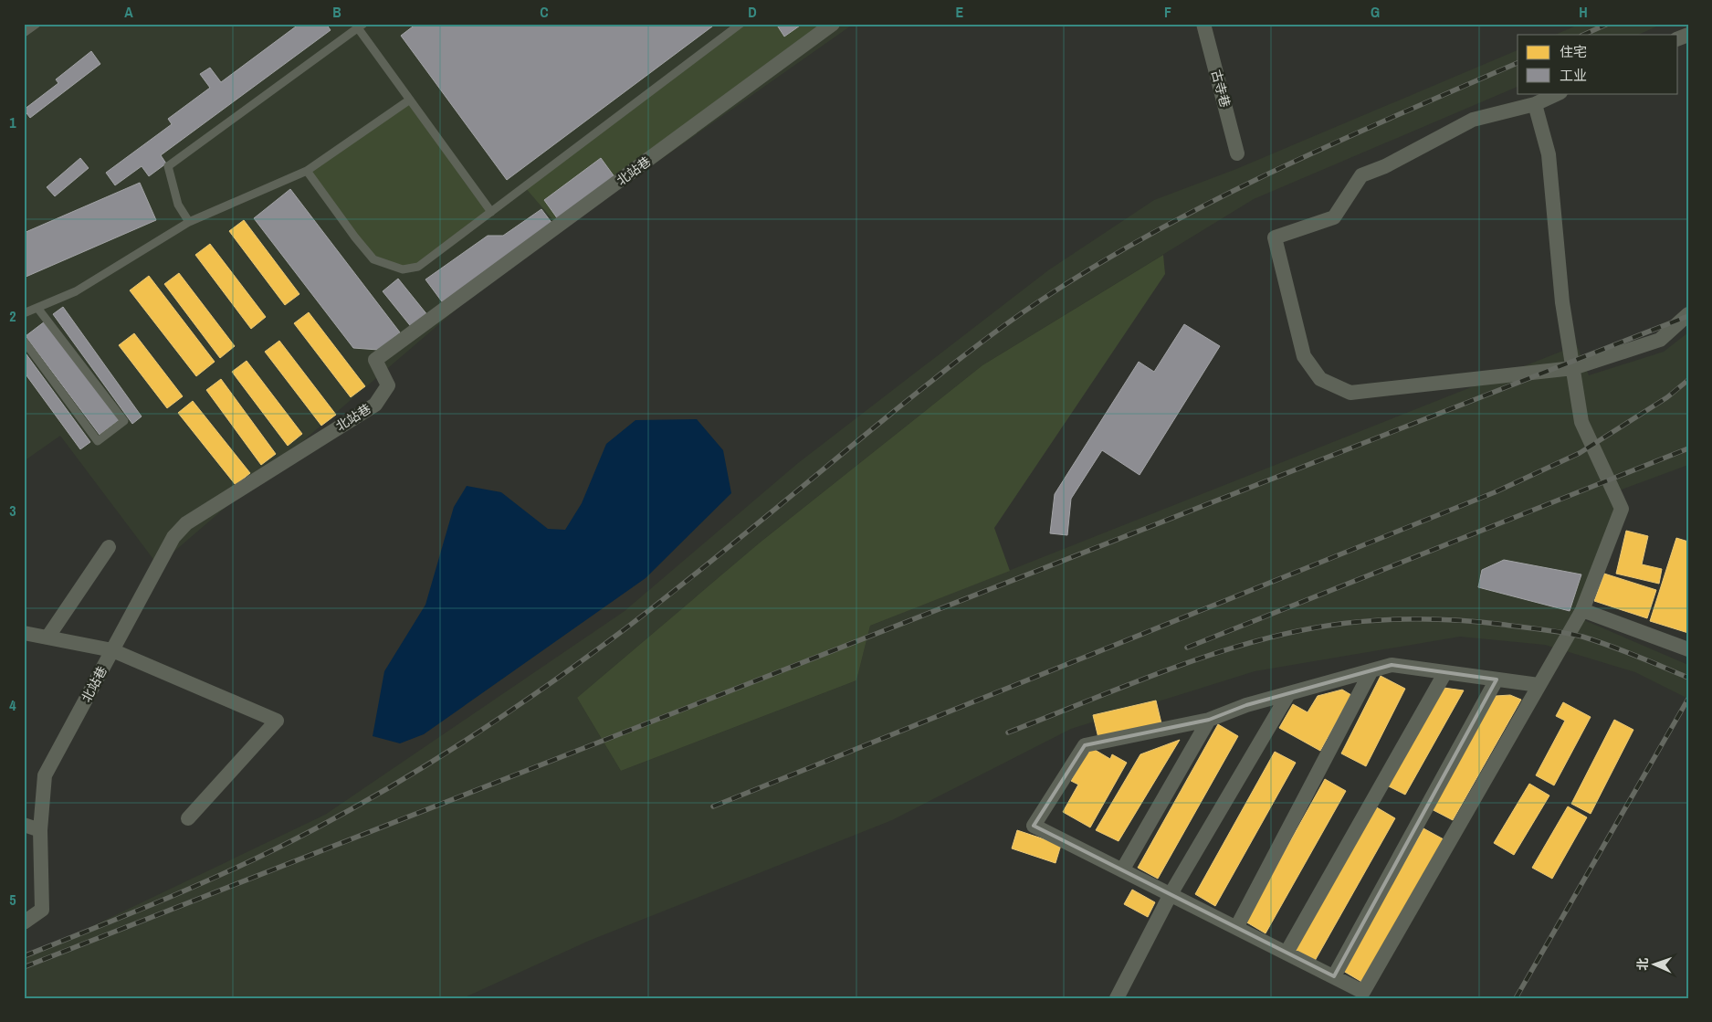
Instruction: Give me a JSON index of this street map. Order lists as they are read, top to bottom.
{
  "streets": {
    "street": ["古寺巷", "北站巷"]
  },
  "legend": ["住宅", "工业"],
  "north": "left",
  "grid": {
    "columns": [
      "A",
      "B",
      "C",
      "D",
      "E",
      "F",
      "G",
      "H"
    ],
    "rows": [
      "1",
      "2",
      "3",
      "4",
      "5"
    ]
  }
}
